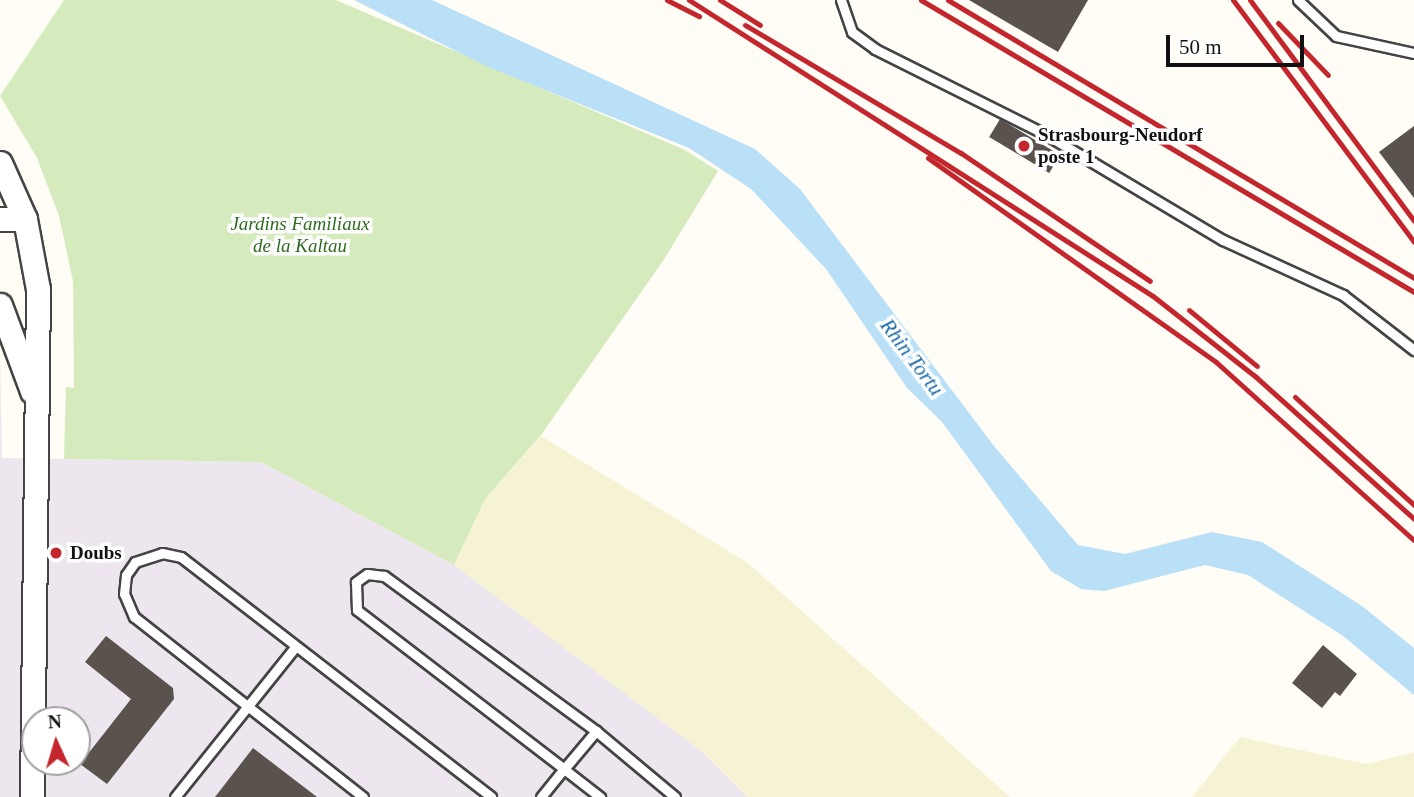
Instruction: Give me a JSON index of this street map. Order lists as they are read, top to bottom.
{
  "water": ["Rhin Tortu"],
  "parks": ["Jardins Familiaux de la Kaltau"],
  "places": ["Strasbourg-Neudorf poste 1", "Doubs"],
  "scale_bar": "50 m",
  "north": "top"
}
